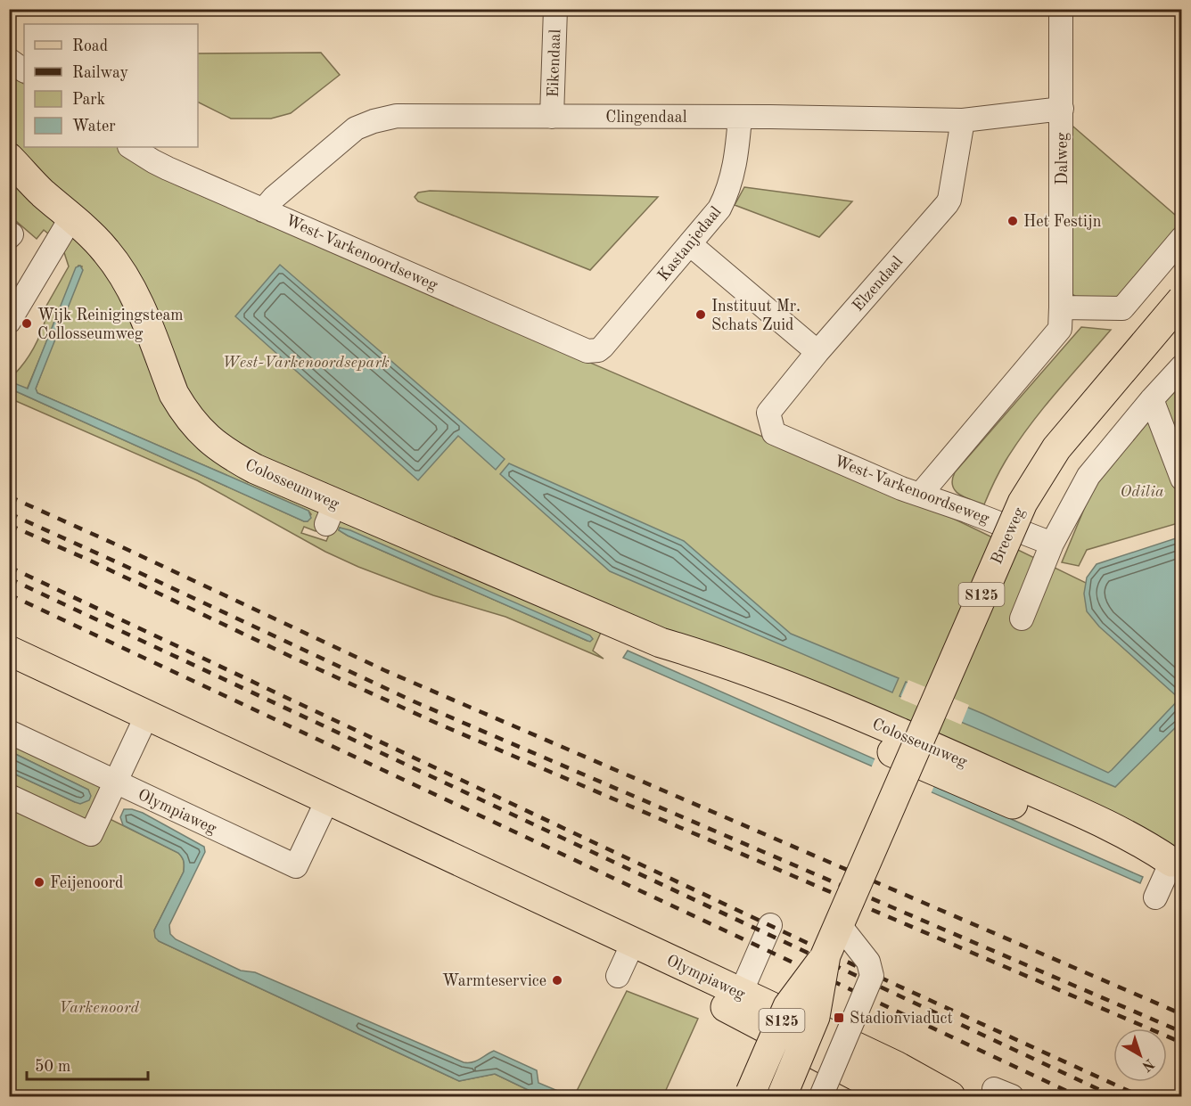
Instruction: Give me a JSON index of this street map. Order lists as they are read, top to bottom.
{
  "streets": {
    "main road": [
      "Colosseumweg",
      "Breeweg",
      "S125",
      "Olympiaweg"
    ],
    "street": [
      "Eikendaal",
      "Clingendaal",
      "Dalweg",
      "Kastanjedaal",
      "West-Varkenoordseweg",
      "Elzendaal"
    ]
  },
  "crossings": [
    ["Eikendaal", "Clingendaal"],
    ["Clingendaal", "Dalweg"],
    ["Clingendaal", "Kastanjedaal"],
    ["Clingendaal", "West-Varkenoordseweg"],
    ["Clingendaal", "Elzendaal"],
    ["Kastanjedaal", "West-Varkenoordseweg"],
    ["West-Varkenoordseweg", "Elzendaal"],
    ["Breeweg", "S125"]
  ],
  "parks": ["West-Varkenoordsepark", "Odilia", "Varkenoord"],
  "places": {
    "other": [
      "Het Festijn",
      "Instituut Mr. Schats Zuid",
      "Wijk Reinigingsteam Collosseumweg",
      "Feijenoord",
      "Warmteservice"
    ],
    "transit": ["Stadionviaduct"]
  },
  "legend": [
    "Road",
    "Railway",
    "Park",
    "Water"
  ],
  "scale_bar": "50 m",
  "north": "bottom right"
}
